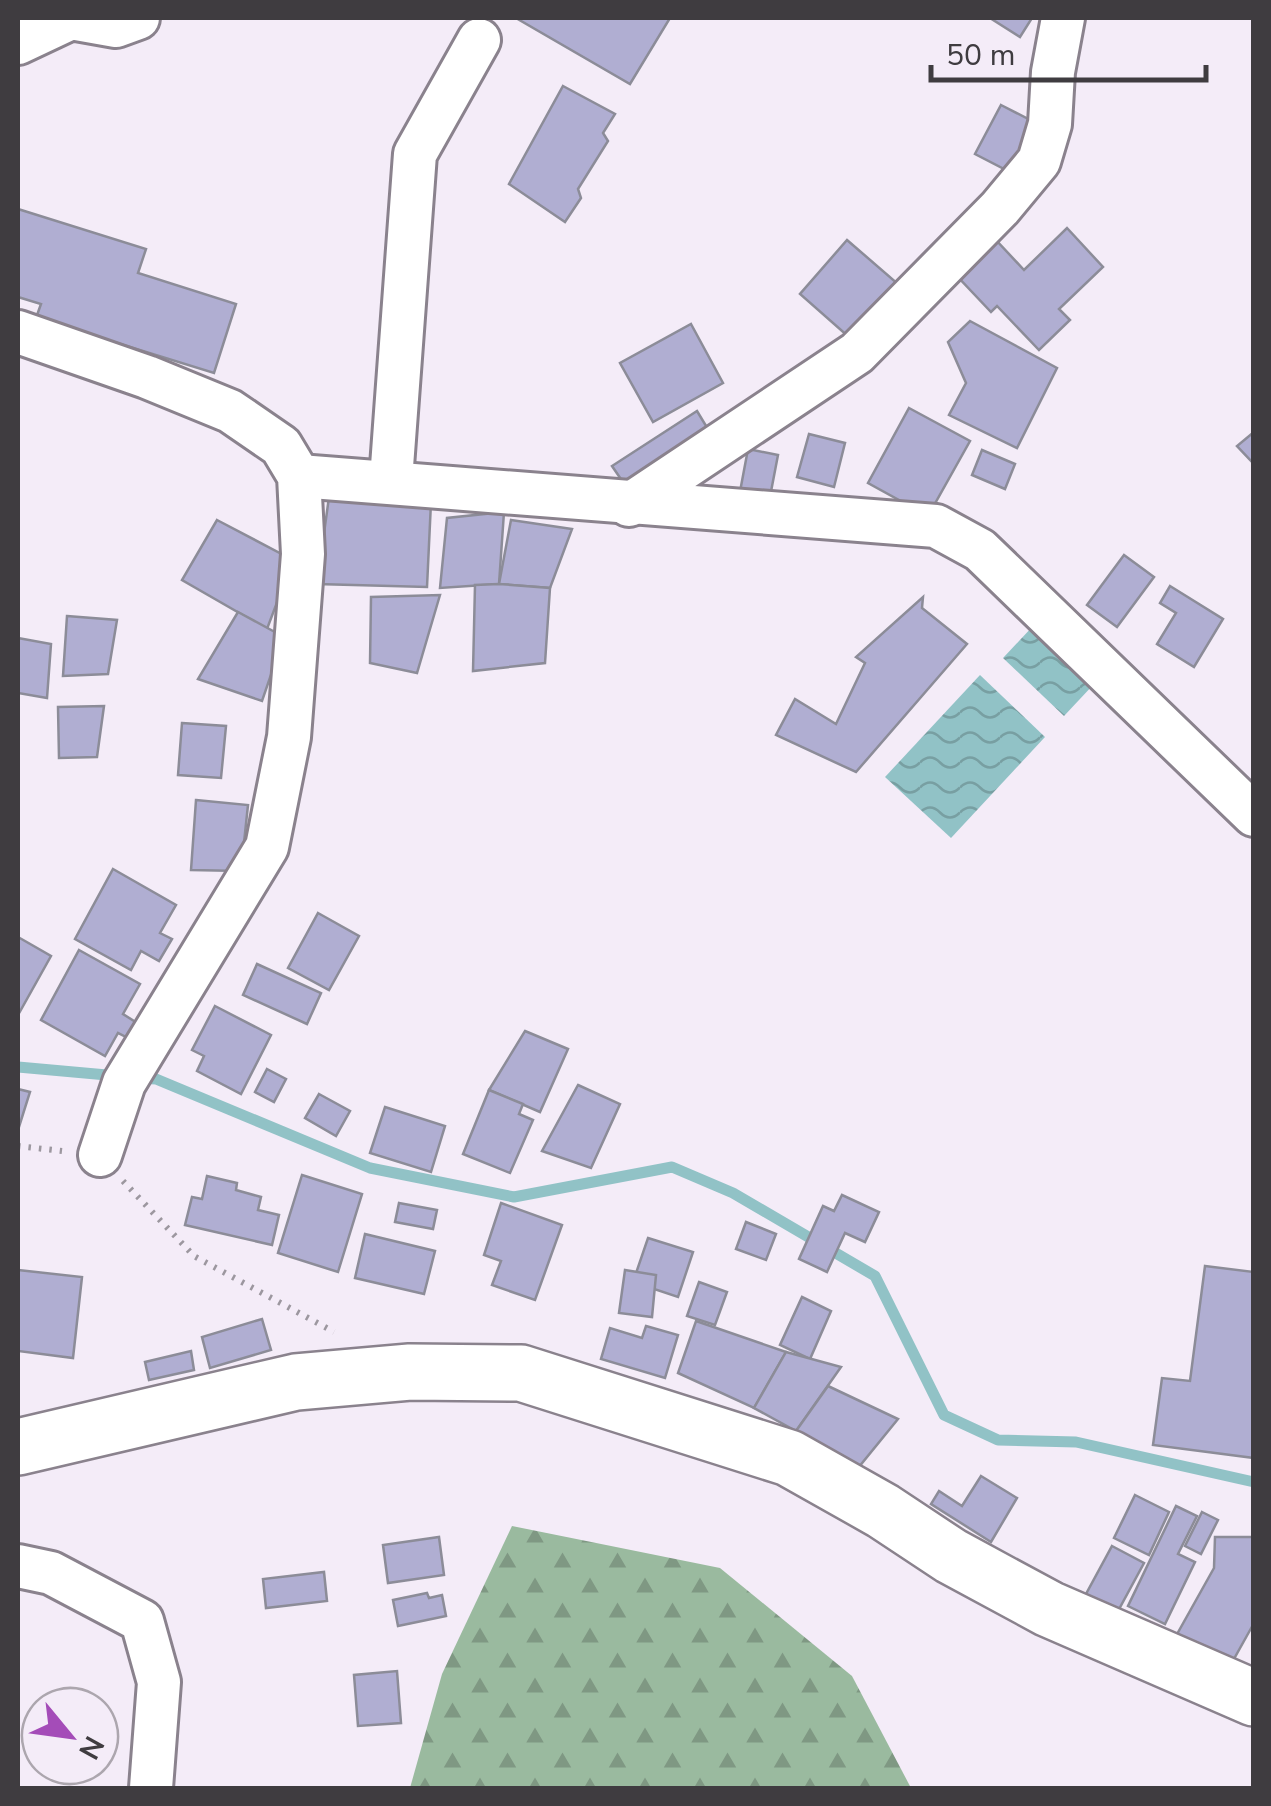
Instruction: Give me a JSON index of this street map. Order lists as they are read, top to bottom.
{
  "scale_bar": "50 m",
  "north": "bottom right"
}
